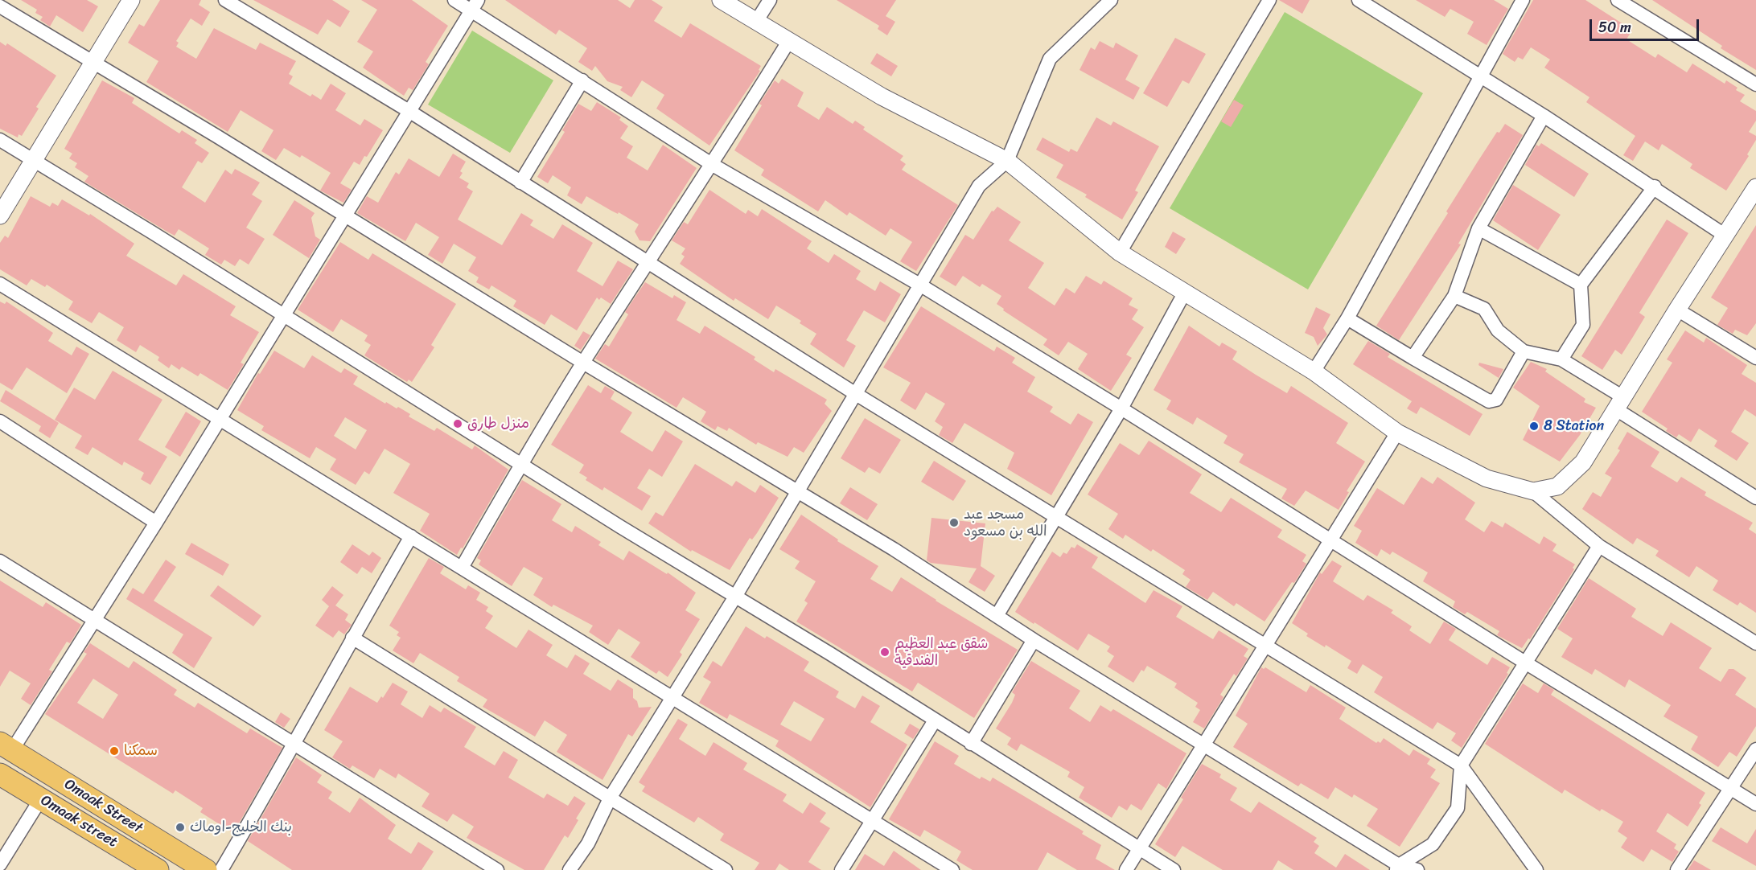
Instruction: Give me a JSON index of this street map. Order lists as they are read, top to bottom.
{
  "streets": {
    "main road": ["Omaak Street", "Omaak street"]
  },
  "places": [
    "منزل طارق",
    "8 Station",
    "مسجد عبد الله بن مسعود",
    "شقق عبد العظيم الفندقية",
    "سمكنا",
    "بنك الخليج-اوماك"
  ],
  "scale_bar": "50 m"
}
